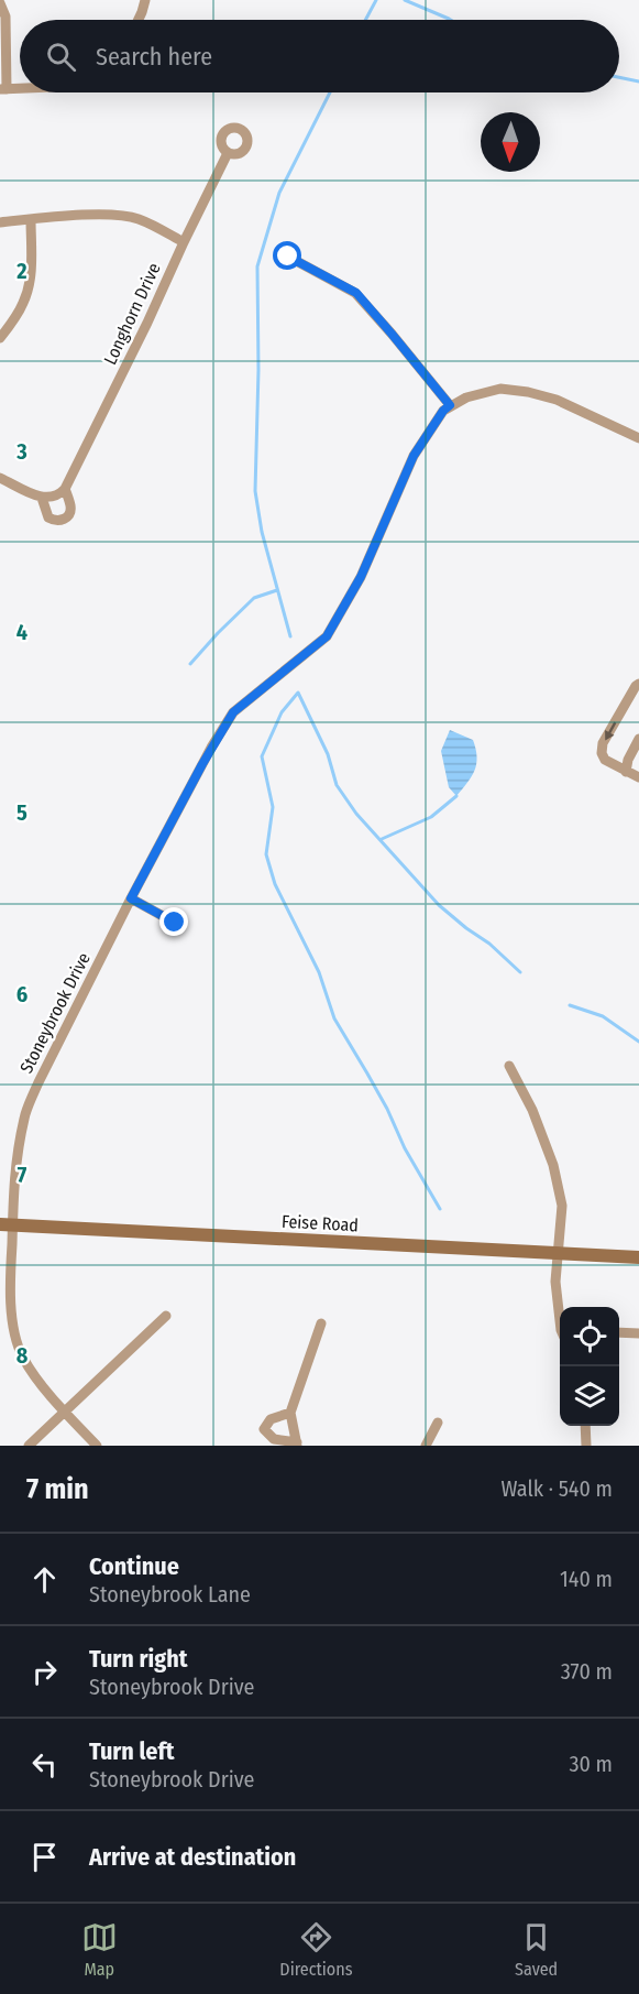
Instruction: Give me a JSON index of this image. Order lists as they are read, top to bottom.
{
  "streets": {
    "main road": ["Feise Road"],
    "street": ["Longhorn Drive", "Stoneybrook Drive"]
  },
  "crossings": [
    ["Stoneybrook Drive", "Feise Road"]
  ],
  "north": "bottom",
  "page": {
    "search": "Search here",
    "heading": ["7 min", "Walk · 540 m"],
    "list": [
      ["Continue", "Stoneybrook Lane", "140 m"],
      ["Turn right", "Stoneybrook Drive", "370 m"],
      ["Turn left", "Stoneybrook Drive", "30 m"],
      "Arrive at destination"
    ],
    "nav": ["Map", "Directions", "Saved"]
  },
  "grid": {
    "rows": [
      "2",
      "3",
      "4",
      "5",
      "6",
      "7",
      "8"
    ]
  }
}
